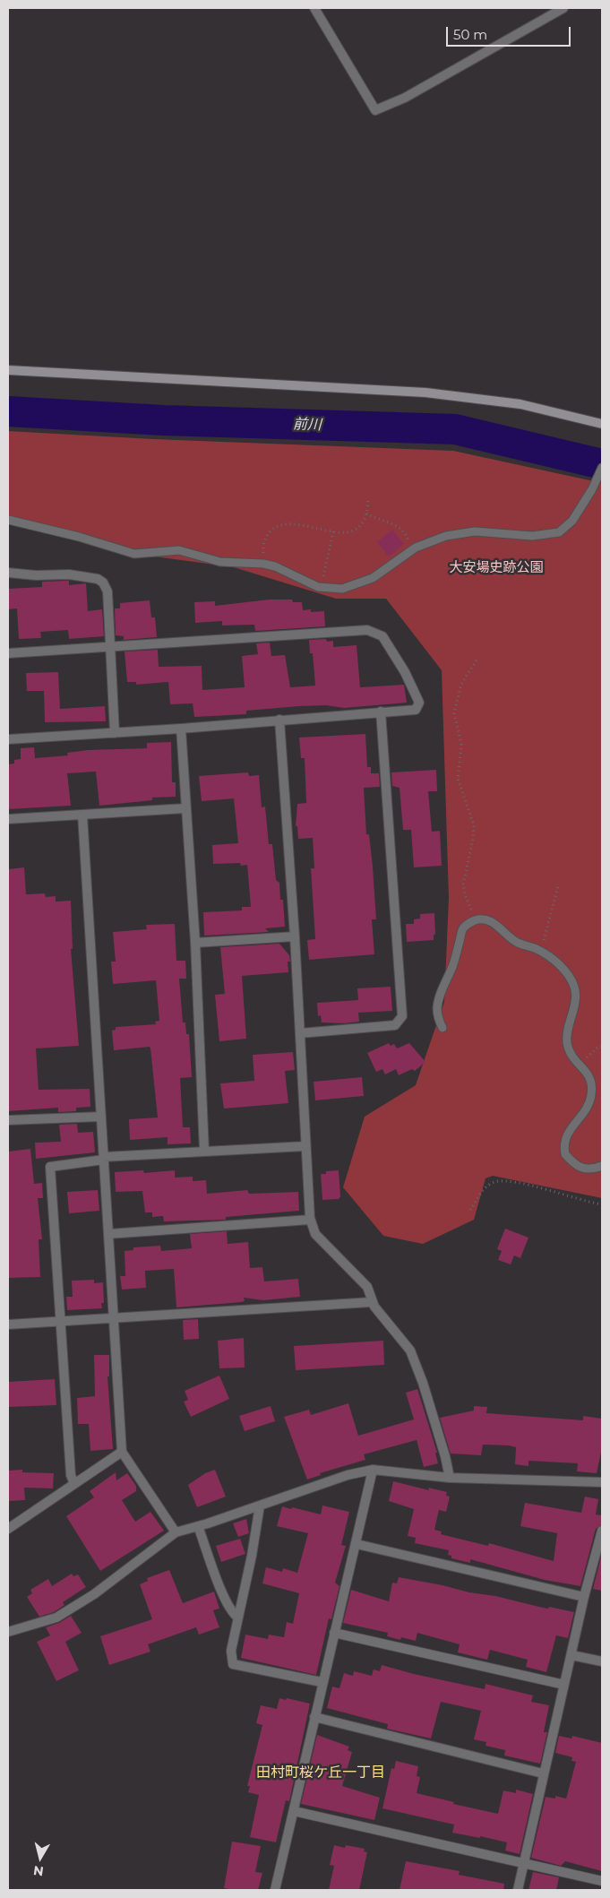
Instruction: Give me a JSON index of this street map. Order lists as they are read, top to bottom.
{
  "districts": ["田村町桜ケ丘一丁目"],
  "water": ["前川"],
  "parks": ["大安場史跡公園"],
  "scale_bar": "50 m",
  "north": "bottom"
}
